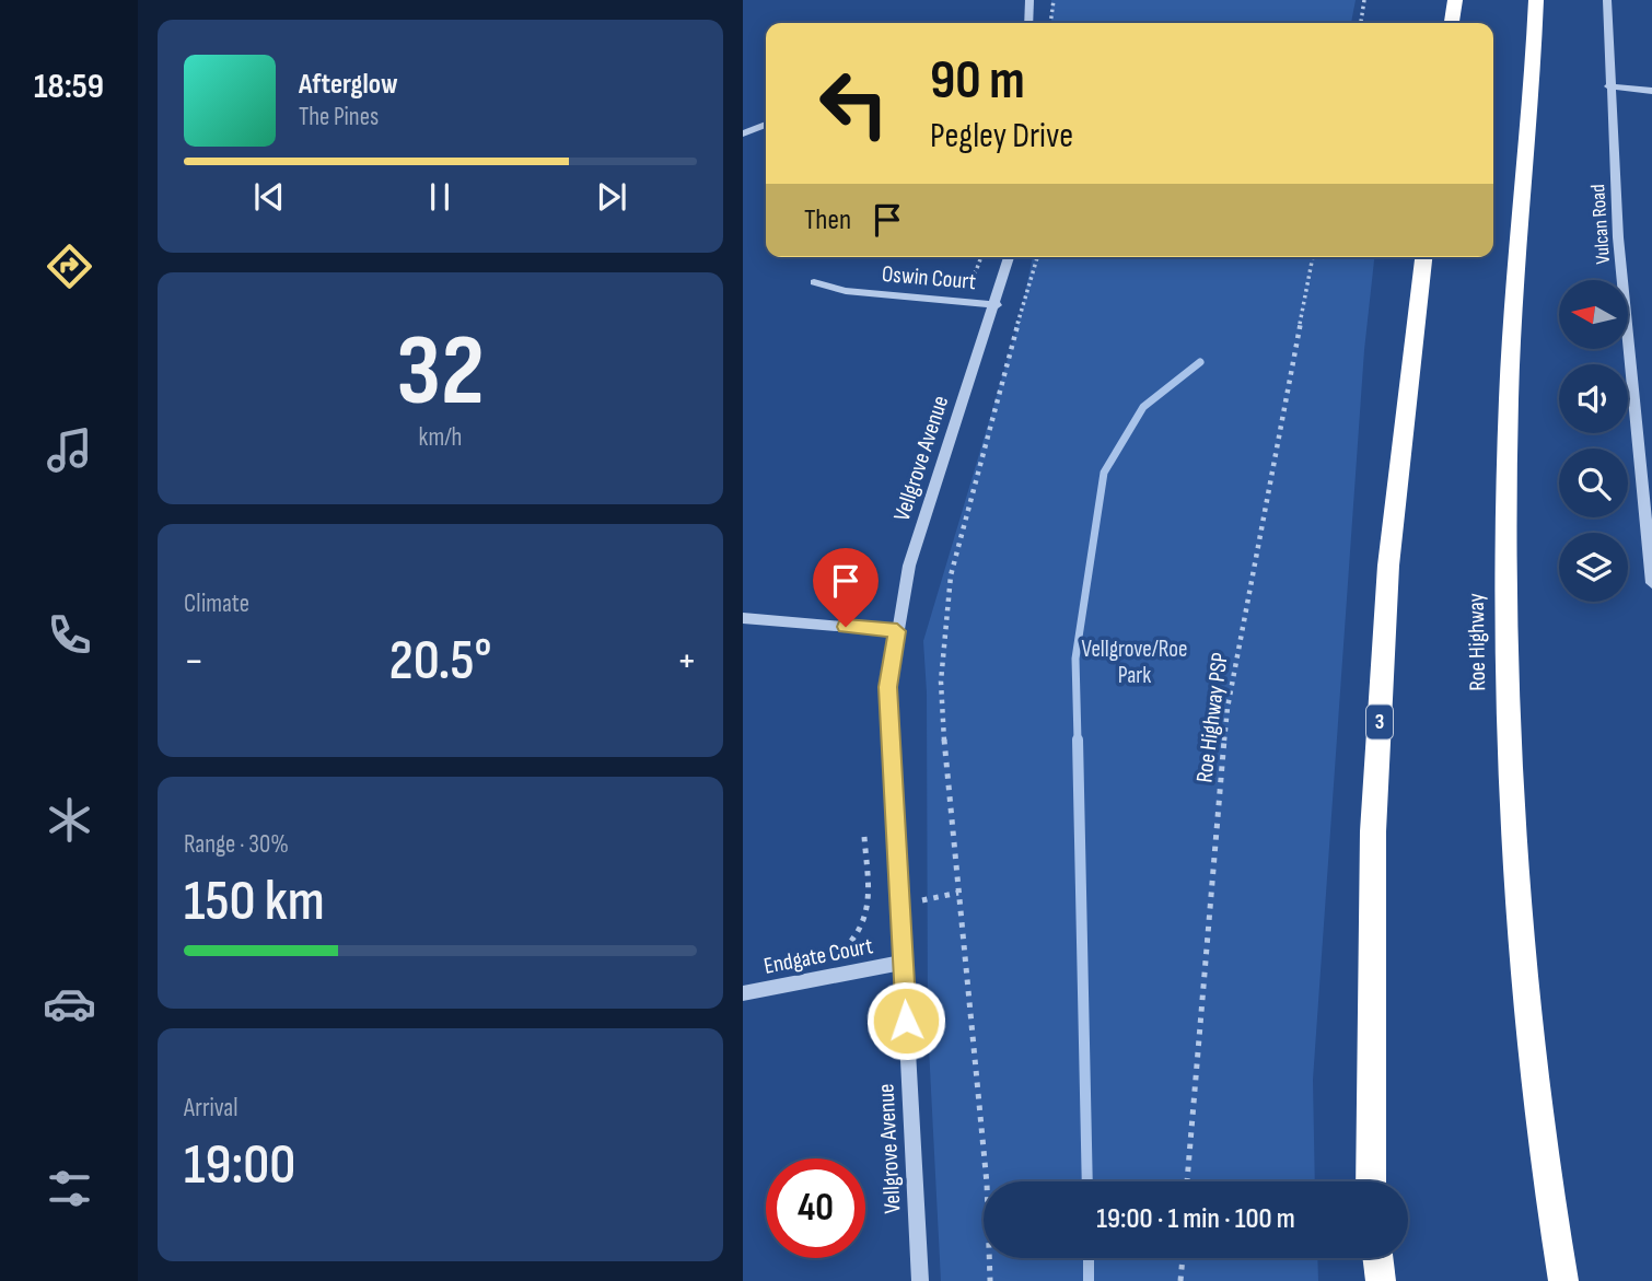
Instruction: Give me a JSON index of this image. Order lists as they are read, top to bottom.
{
  "streets": {
    "highway": ["Roe Highway", "3"],
    "street": [
      "Vulcan Road",
      "Oswin Court",
      "Vellgrove Avenue",
      "Endgate Court"
    ],
    "path": ["Roe Highway PSP"]
  },
  "crossings": [
    ["Oswin Court", "Vellgrove Avenue"],
    ["Vellgrove Avenue", "Endgate Court"]
  ],
  "parks": ["Vellgrove/Roe Park"],
  "north": "left",
  "page": {
    "tabs": "18:59",
    "turn": ["90 m", "Pegley Drive"],
    "song": ["Afterglow", "The Pines"],
    "then": "Then",
    "tile": [
      ["32", "km/h"],
      "Climate",
      ["Range · 30%", "150 km"],
      ["Arrival", "19:00"]
    ],
    "heat": ["−", "20.5°", "+"],
    "limit": "40",
    "trip": "19:00 · 1 min · 100 m"
  }
}
